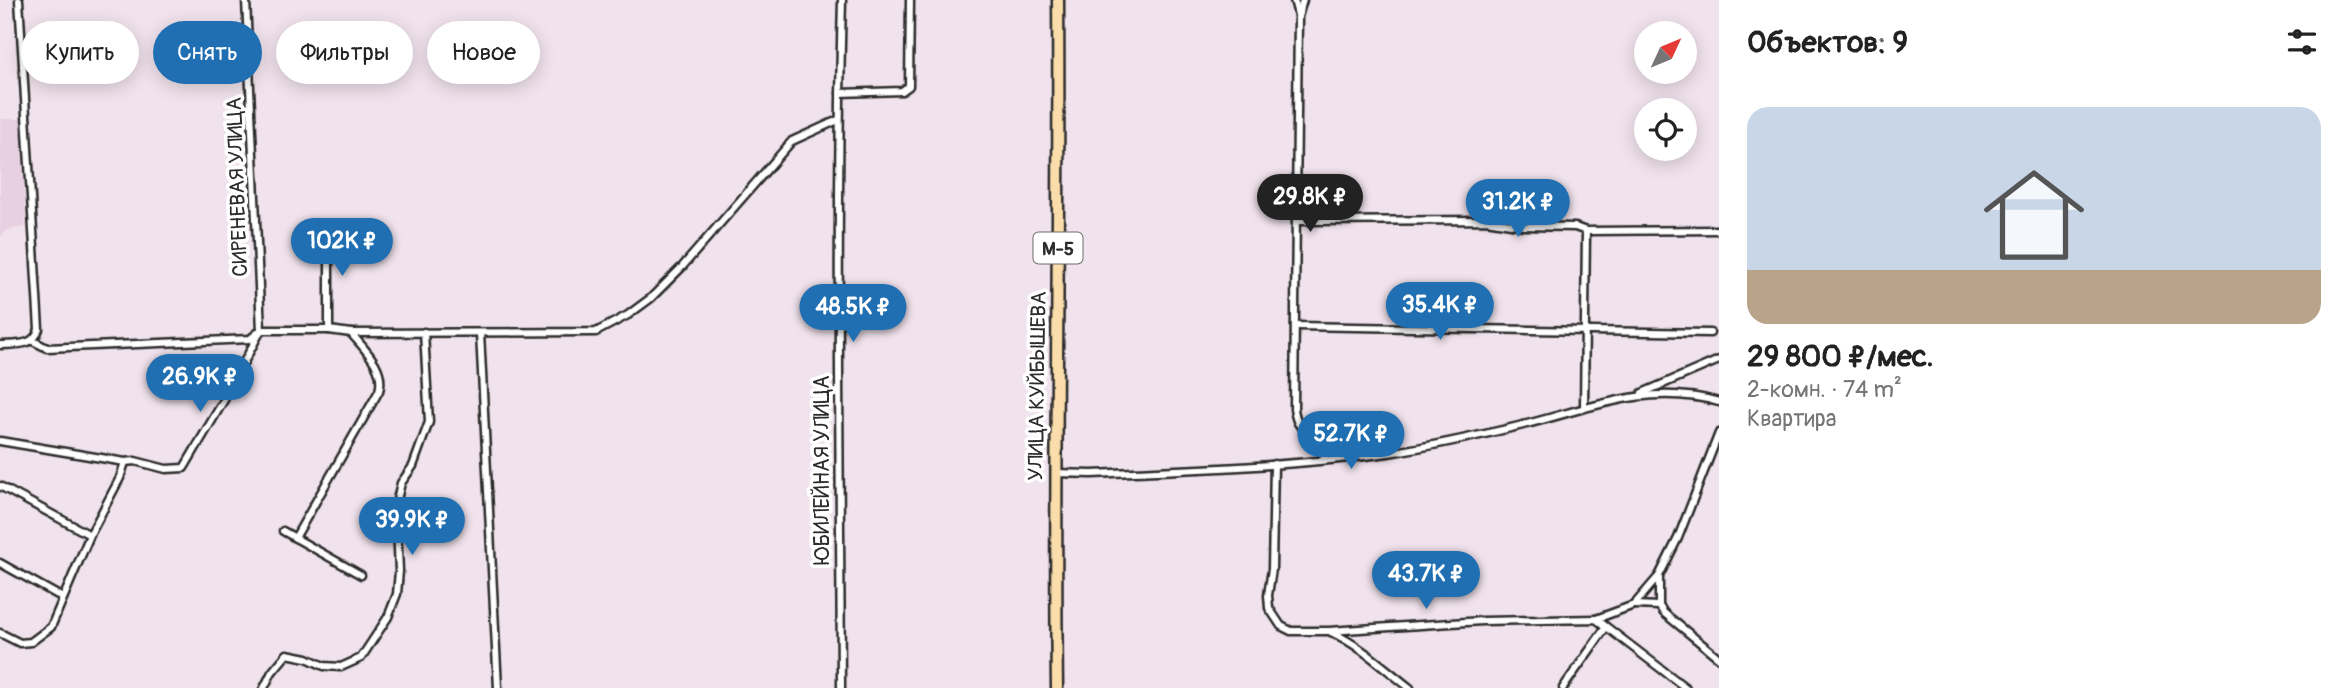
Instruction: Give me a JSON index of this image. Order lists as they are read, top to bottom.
{
  "streets": {
    "highway": ["М-5", "УЛИЦА КУЙБЫШЕВА"],
    "street": ["СИРЕНЕВАЯ УЛИЦА", "ЮБИЛЕЙНАЯ УЛИЦА"]
  },
  "north": "top right",
  "page": {
    "heading": "Объектов: 9",
    "chip": [
      "Купить",
      "Снять",
      "Фильтры",
      "Новое"
    ],
    "list": [
      {
        "name": "29 800 ₽/мес.",
        "note": "2-комн. · 74 m² · Квартира"
      }
    ],
    "price": [
      "29.8K ₽",
      "31.2K ₽",
      "102K ₽",
      "35.4K ₽",
      "48.5K ₽",
      "26.9K ₽",
      "52.7K ₽",
      "39.9K ₽",
      "43.7K ₽"
    ]
  }
}
